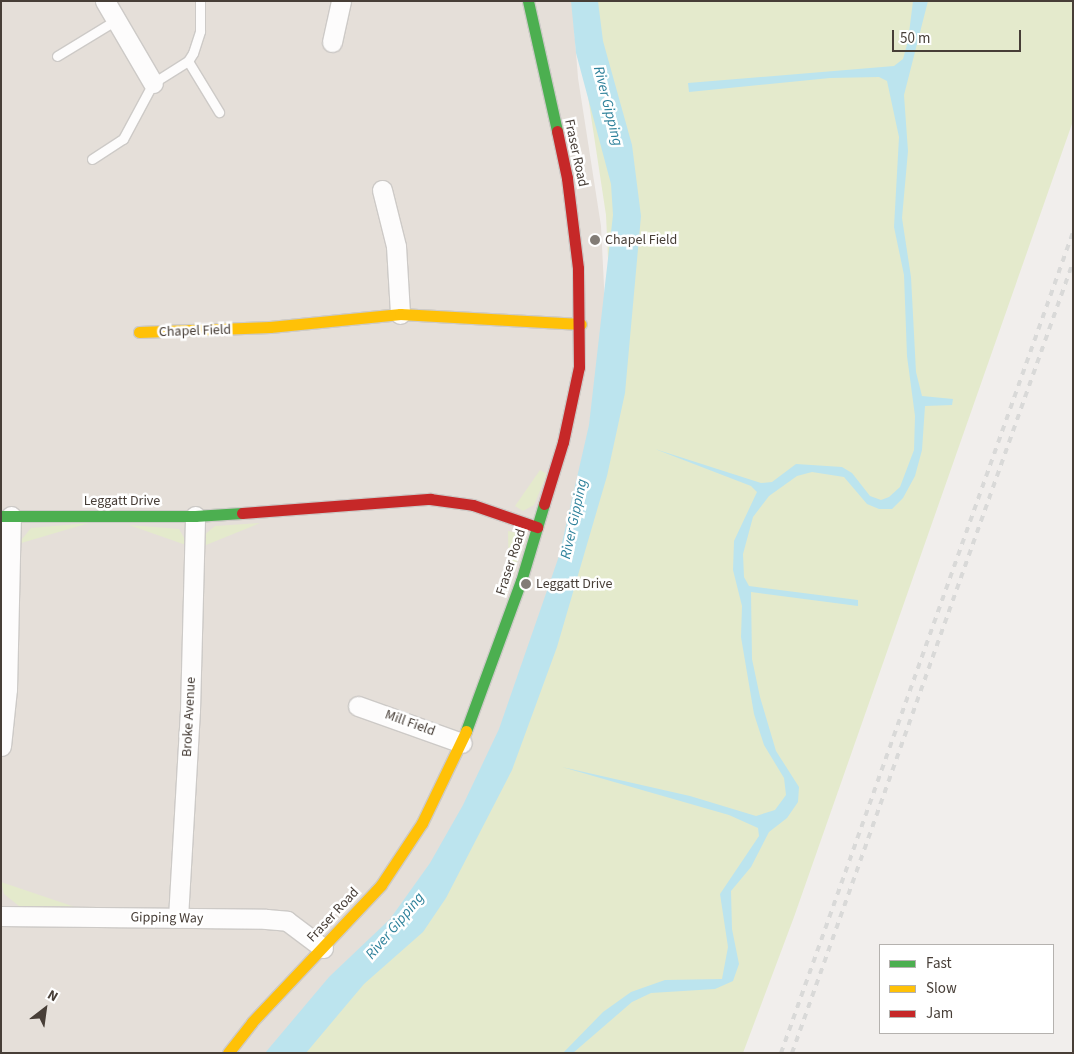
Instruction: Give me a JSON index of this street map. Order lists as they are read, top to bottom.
{
  "streets": {
    "street": [
      "Fraser Road",
      "Chapel Field",
      "Leggatt Drive",
      "Broke Avenue",
      "Mill Field",
      "Gipping Way"
    ]
  },
  "crossings": [
    ["Fraser Road", "Chapel Field"],
    ["Fraser Road", "Leggatt Drive"],
    ["Fraser Road", "Mill Field"],
    ["Fraser Road", "Gipping Way"],
    ["Leggatt Drive", "Broke Avenue"],
    ["Broke Avenue", "Gipping Way"]
  ],
  "water": ["River Gipping"],
  "places": ["Chapel Field", "Leggatt Drive"],
  "legend": ["Fast", "Slow", "Jam"],
  "scale_bar": "50 m",
  "north": "top right"
}
